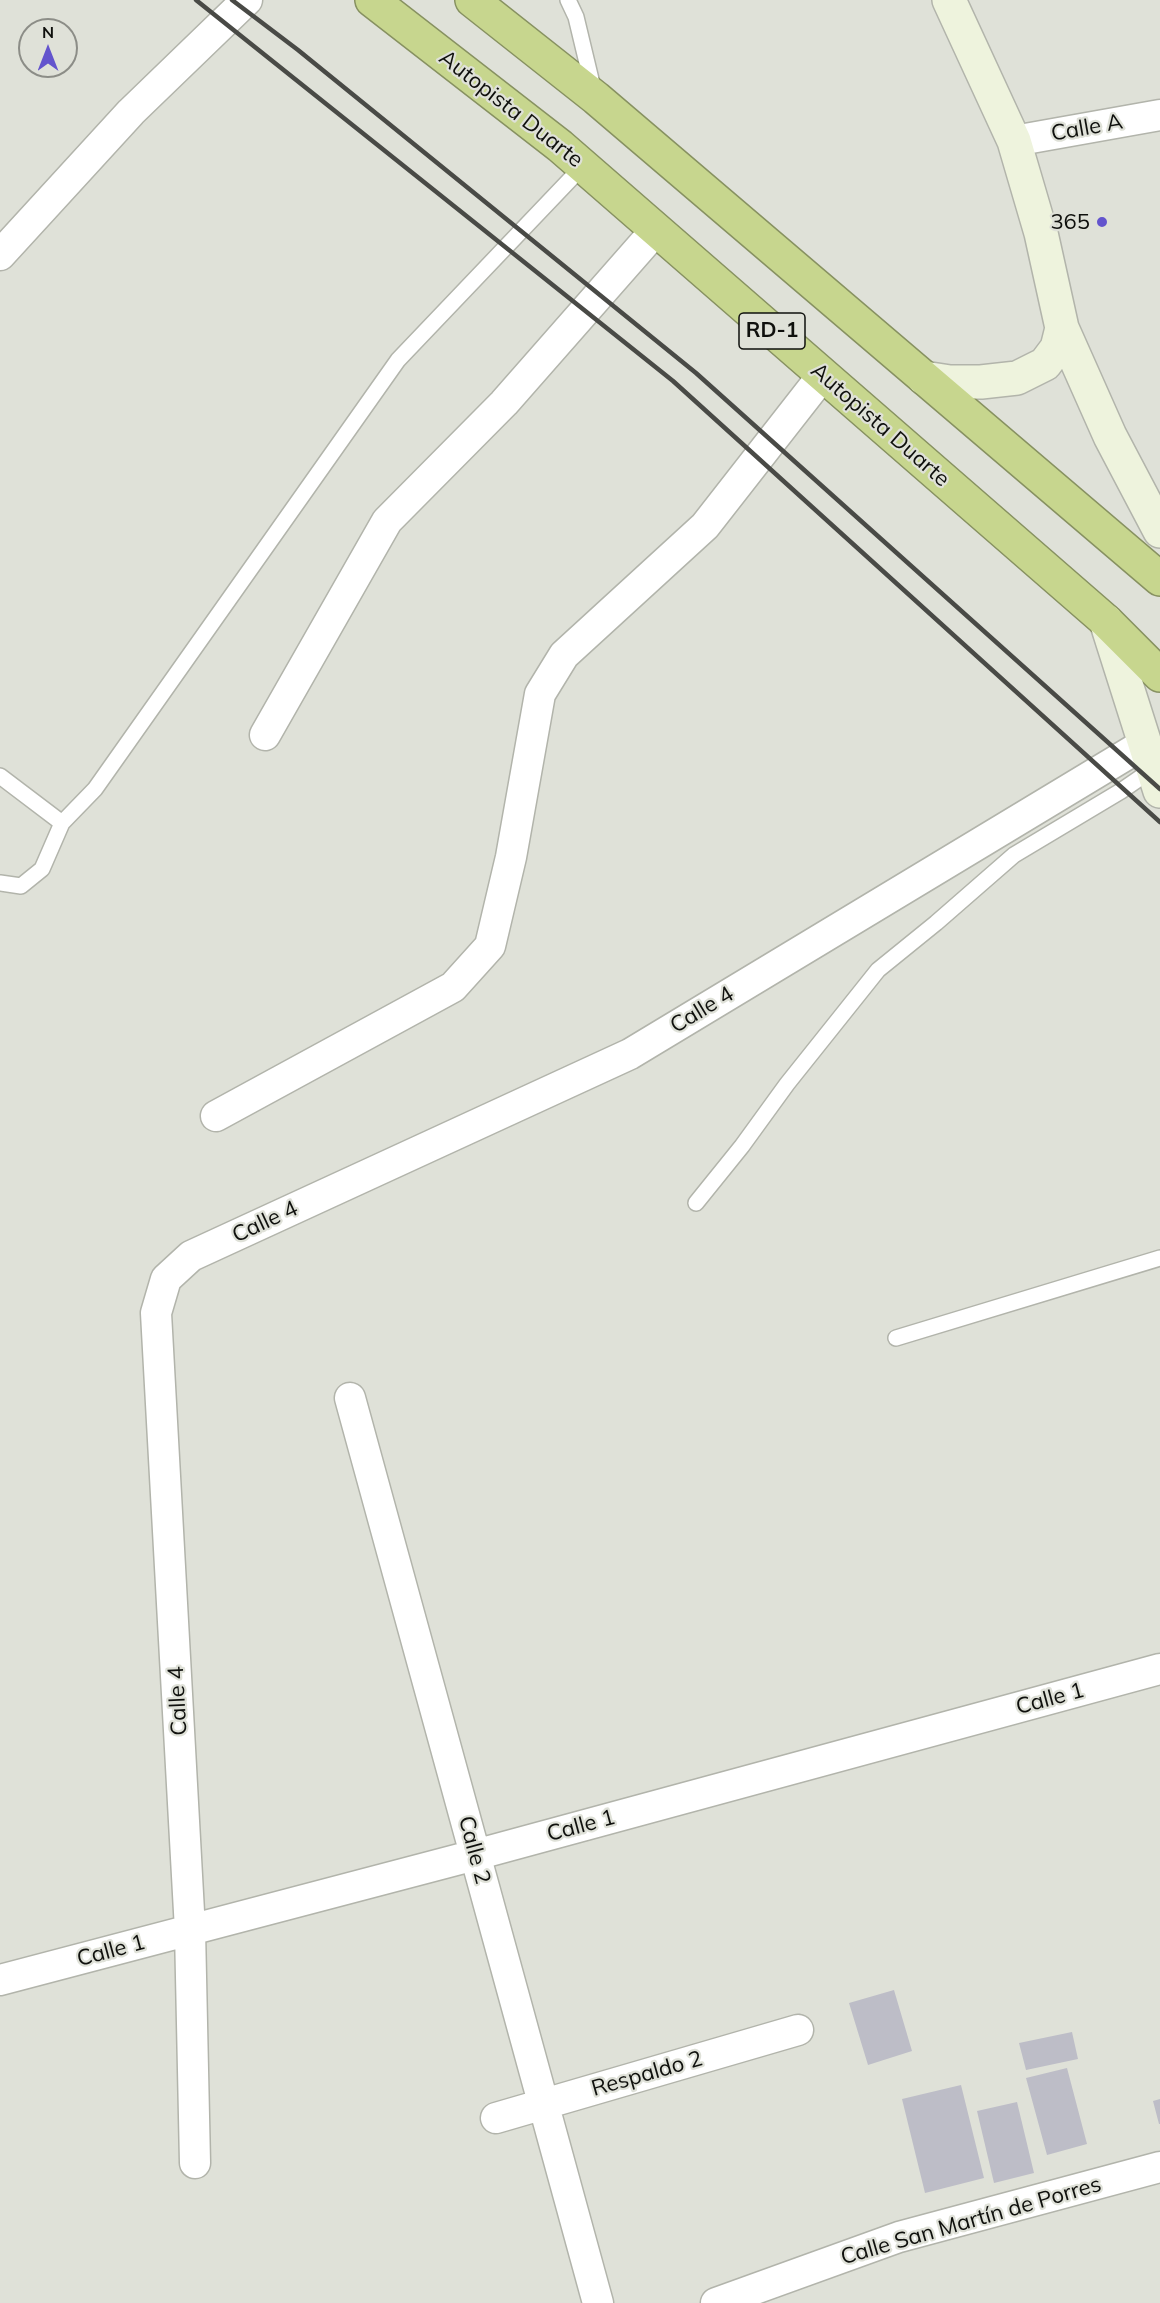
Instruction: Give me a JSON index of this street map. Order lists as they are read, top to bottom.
{
  "streets": {
    "highway": ["Autopista Duarte", "RD-1"],
    "street": [
      "Calle A",
      "Calle 4",
      "Calle 1",
      "Calle 2",
      "Respaldo 2",
      "Calle San Martín de Porres"
    ]
  },
  "crossings": [
    ["Calle 4", "Calle 1"],
    ["Calle 1", "Calle 2"],
    ["Calle 2", "Respaldo 2"]
  ],
  "places": ["365"],
  "north": "top"
}
